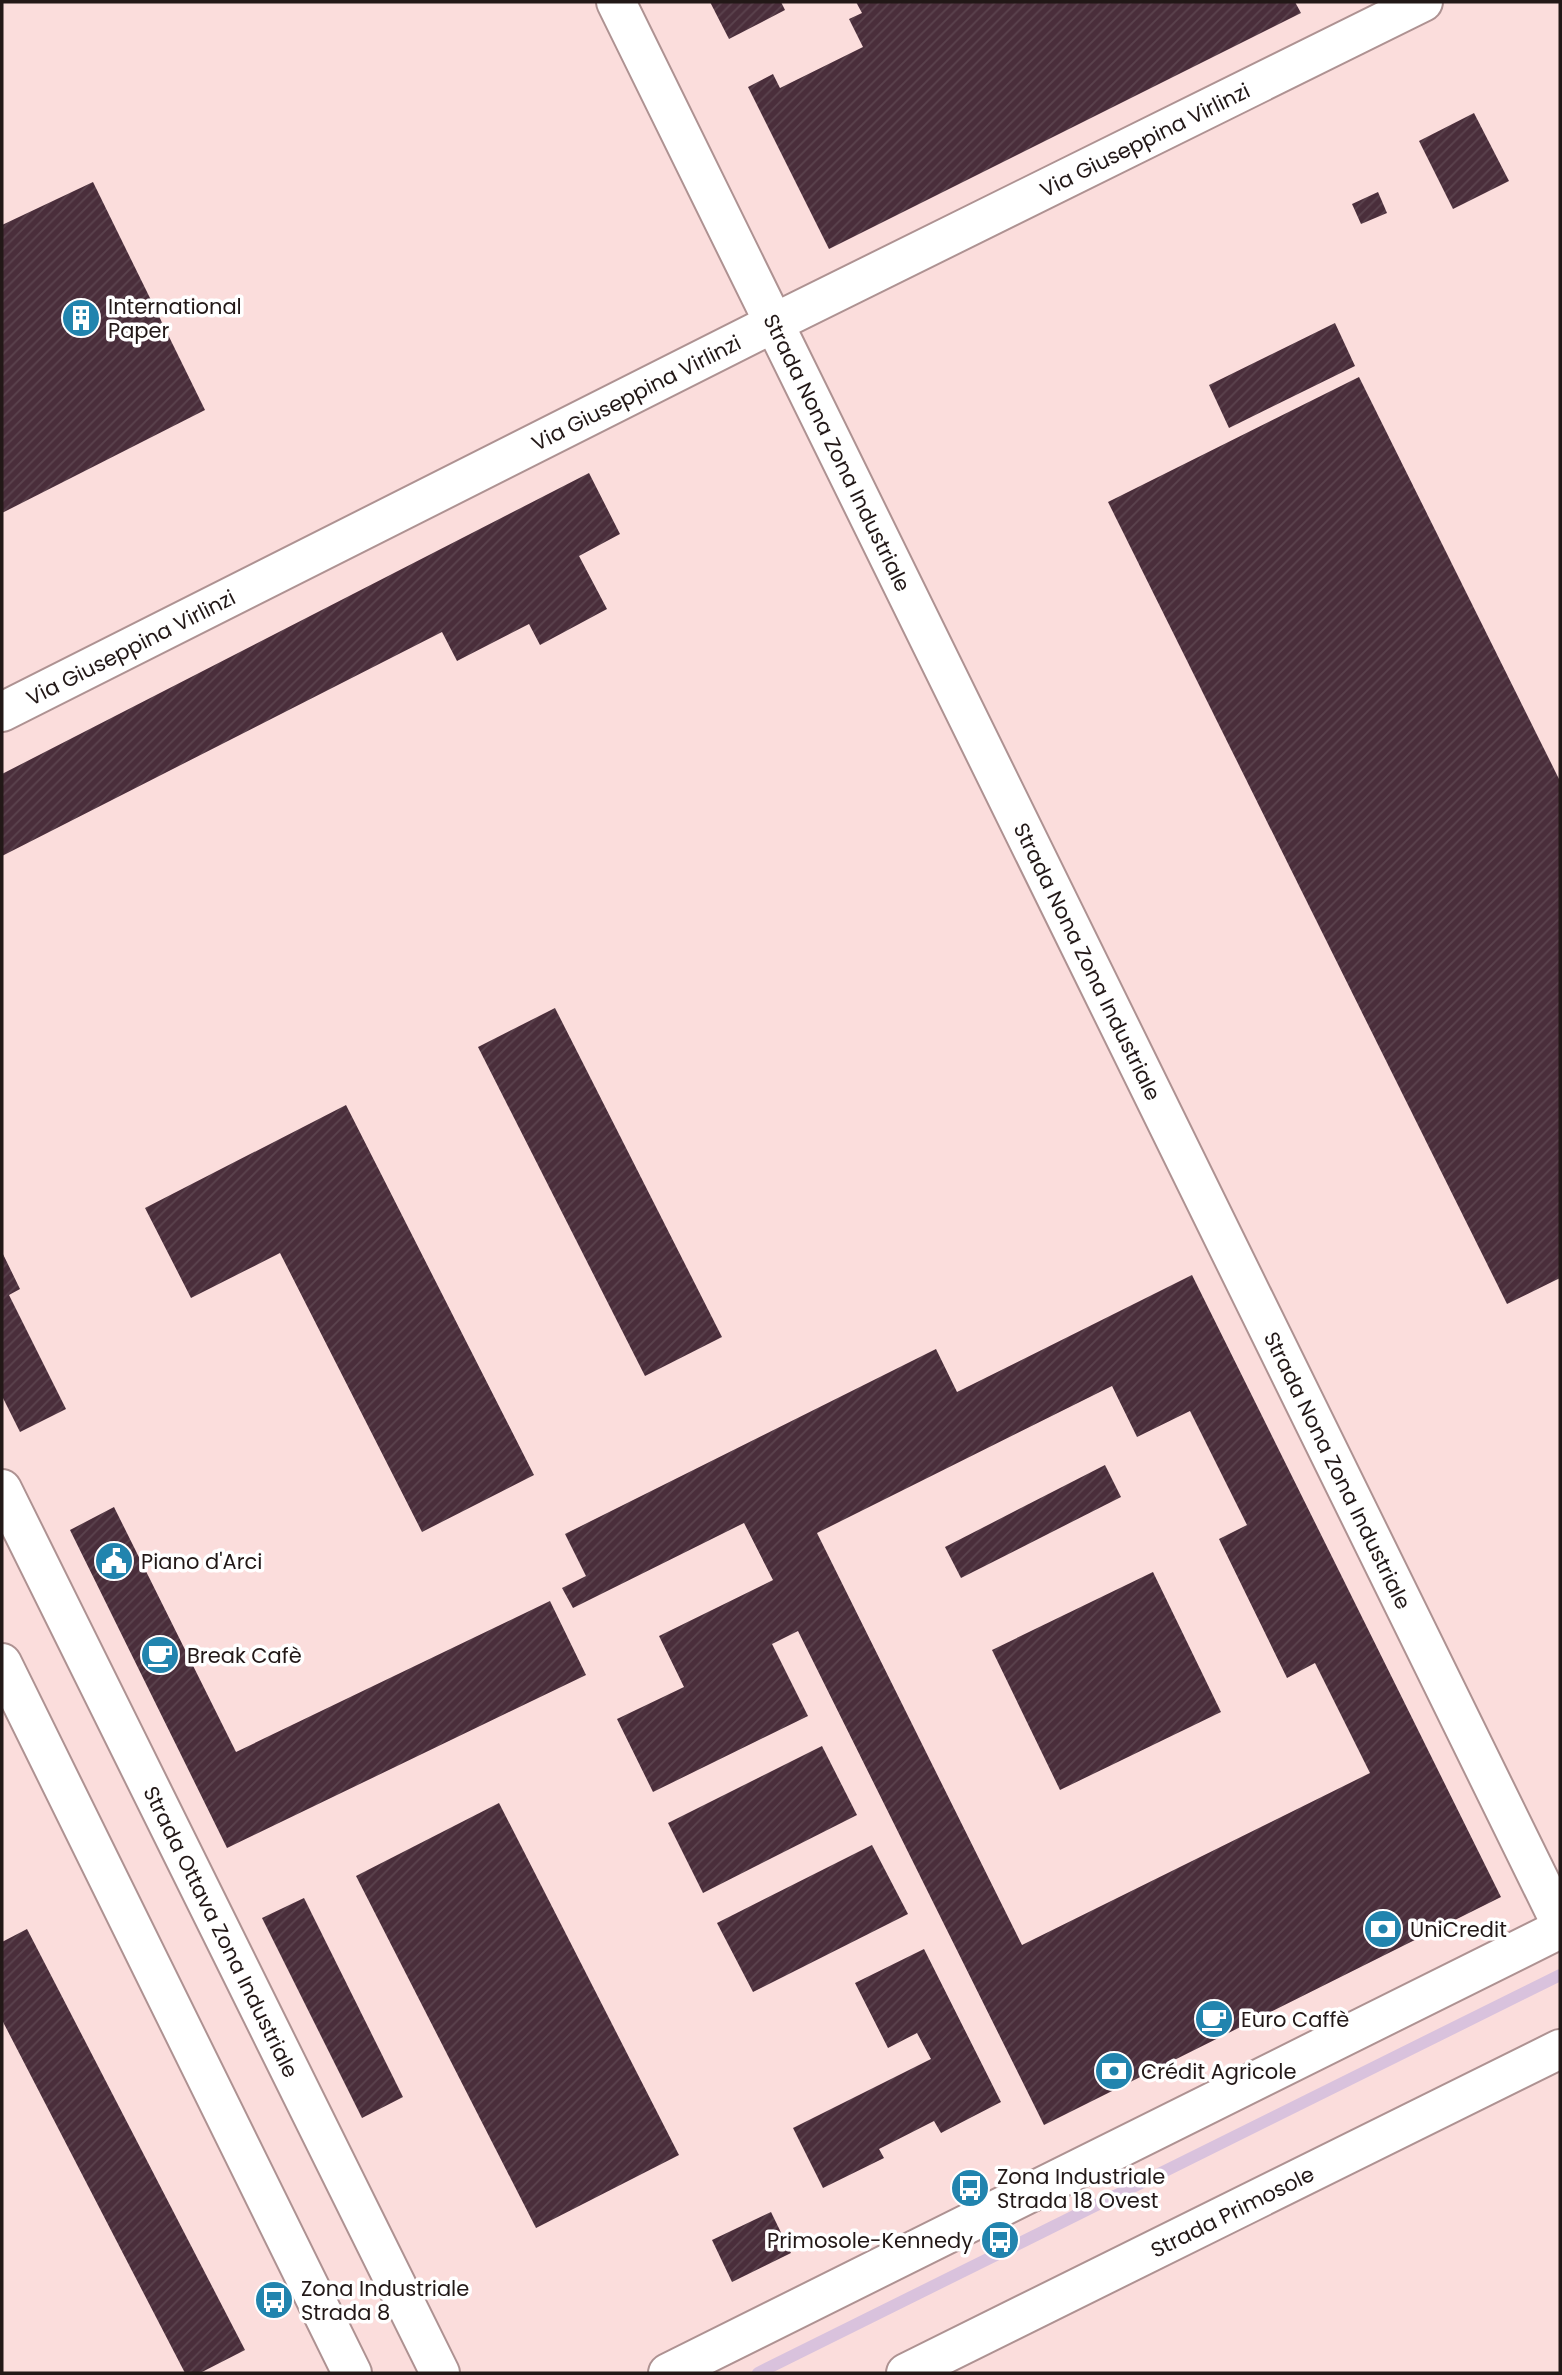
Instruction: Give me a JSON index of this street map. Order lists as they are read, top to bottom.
{
  "streets": {
    "street": [
      "Via Giuseppina Virlinzi",
      "Strada Nona Zona Industriale",
      "Strada Ottava Zona Industriale",
      "Strada Primosole"
    ]
  },
  "crossings": [
    ["Via Giuseppina Virlinzi", "Strada Nona Zona Industriale"]
  ],
  "places": {
    "building": ["International Paper"],
    "public building": ["Piano d'Arci"],
    "cafe": ["Break Cafè", "Euro Caffè"],
    "bank": ["UniCredit", "Crédit Agricole"],
    "bus stop": ["Zona Industriale Strada 18 Ovest", "Primosole-Kennedy", "Zona Industriale Strada 8"]
  }
}
